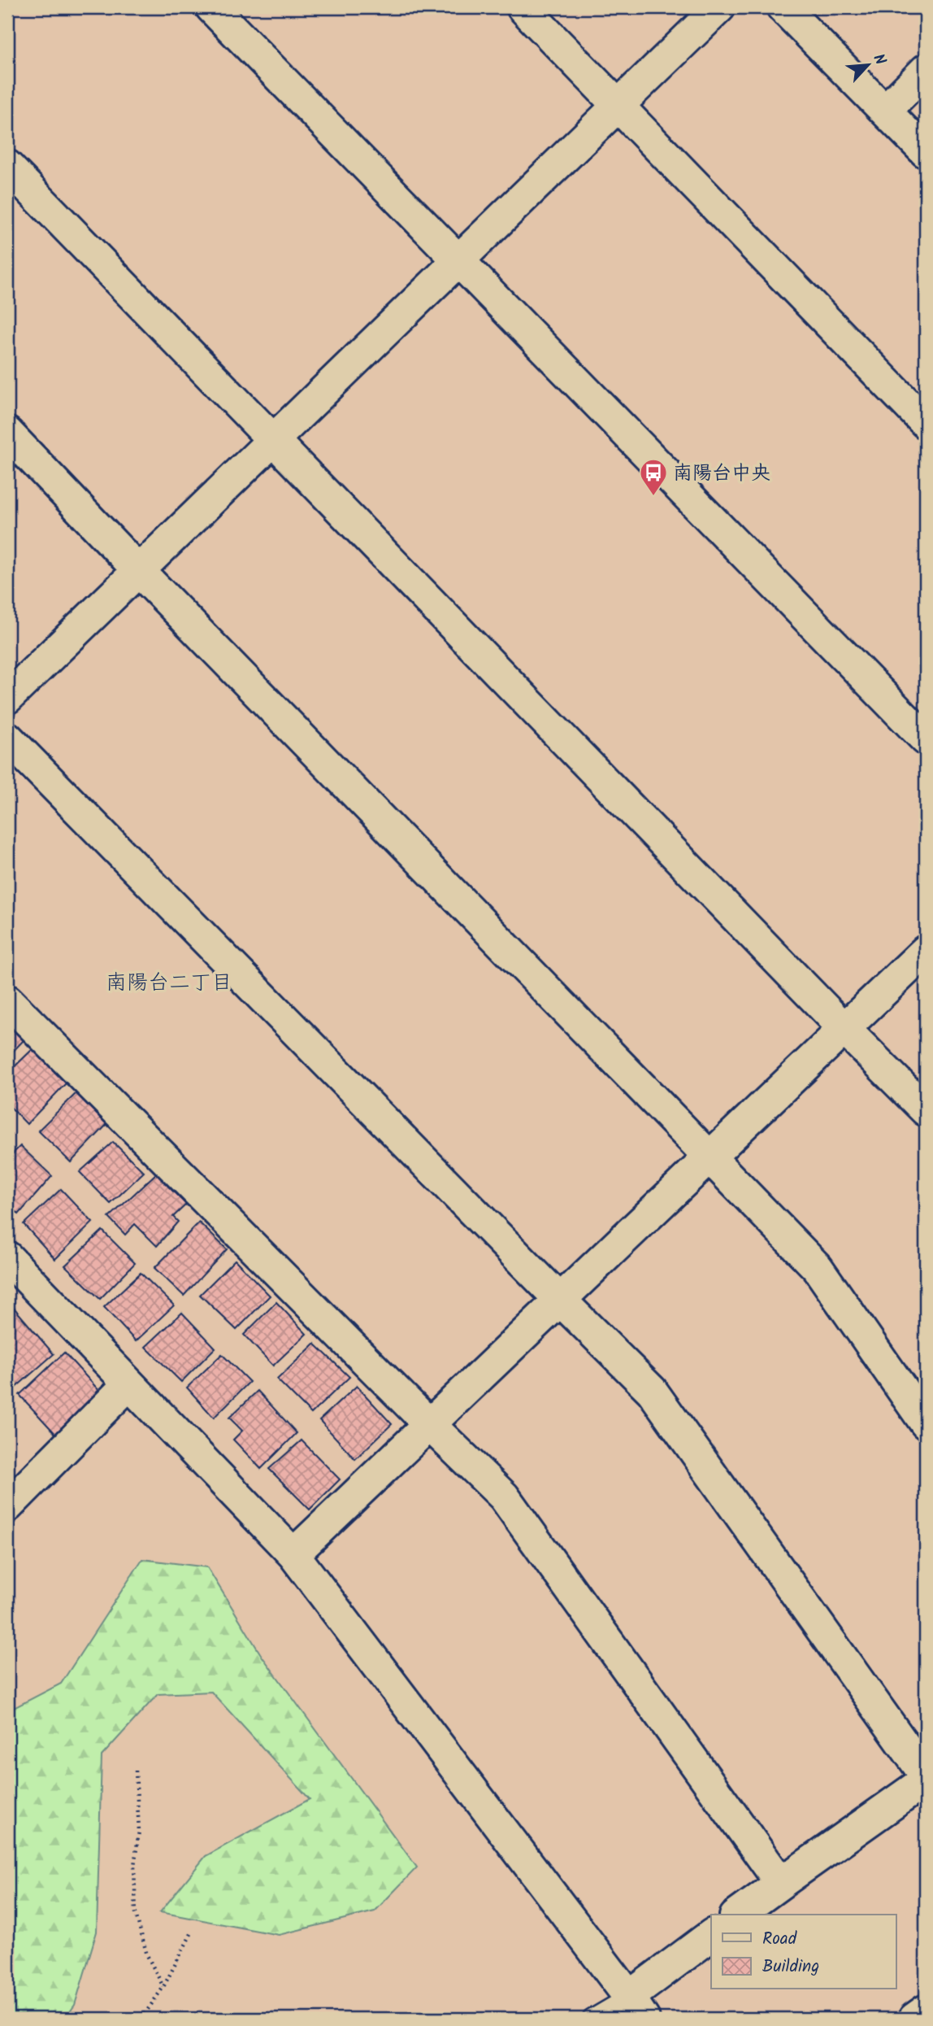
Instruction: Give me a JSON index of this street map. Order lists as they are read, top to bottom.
{
  "districts": ["南陽台二丁目"],
  "places": {
    "bus stop": ["南陽台中央"]
  },
  "legend": ["Road", "Building"],
  "north": "top right"
}
